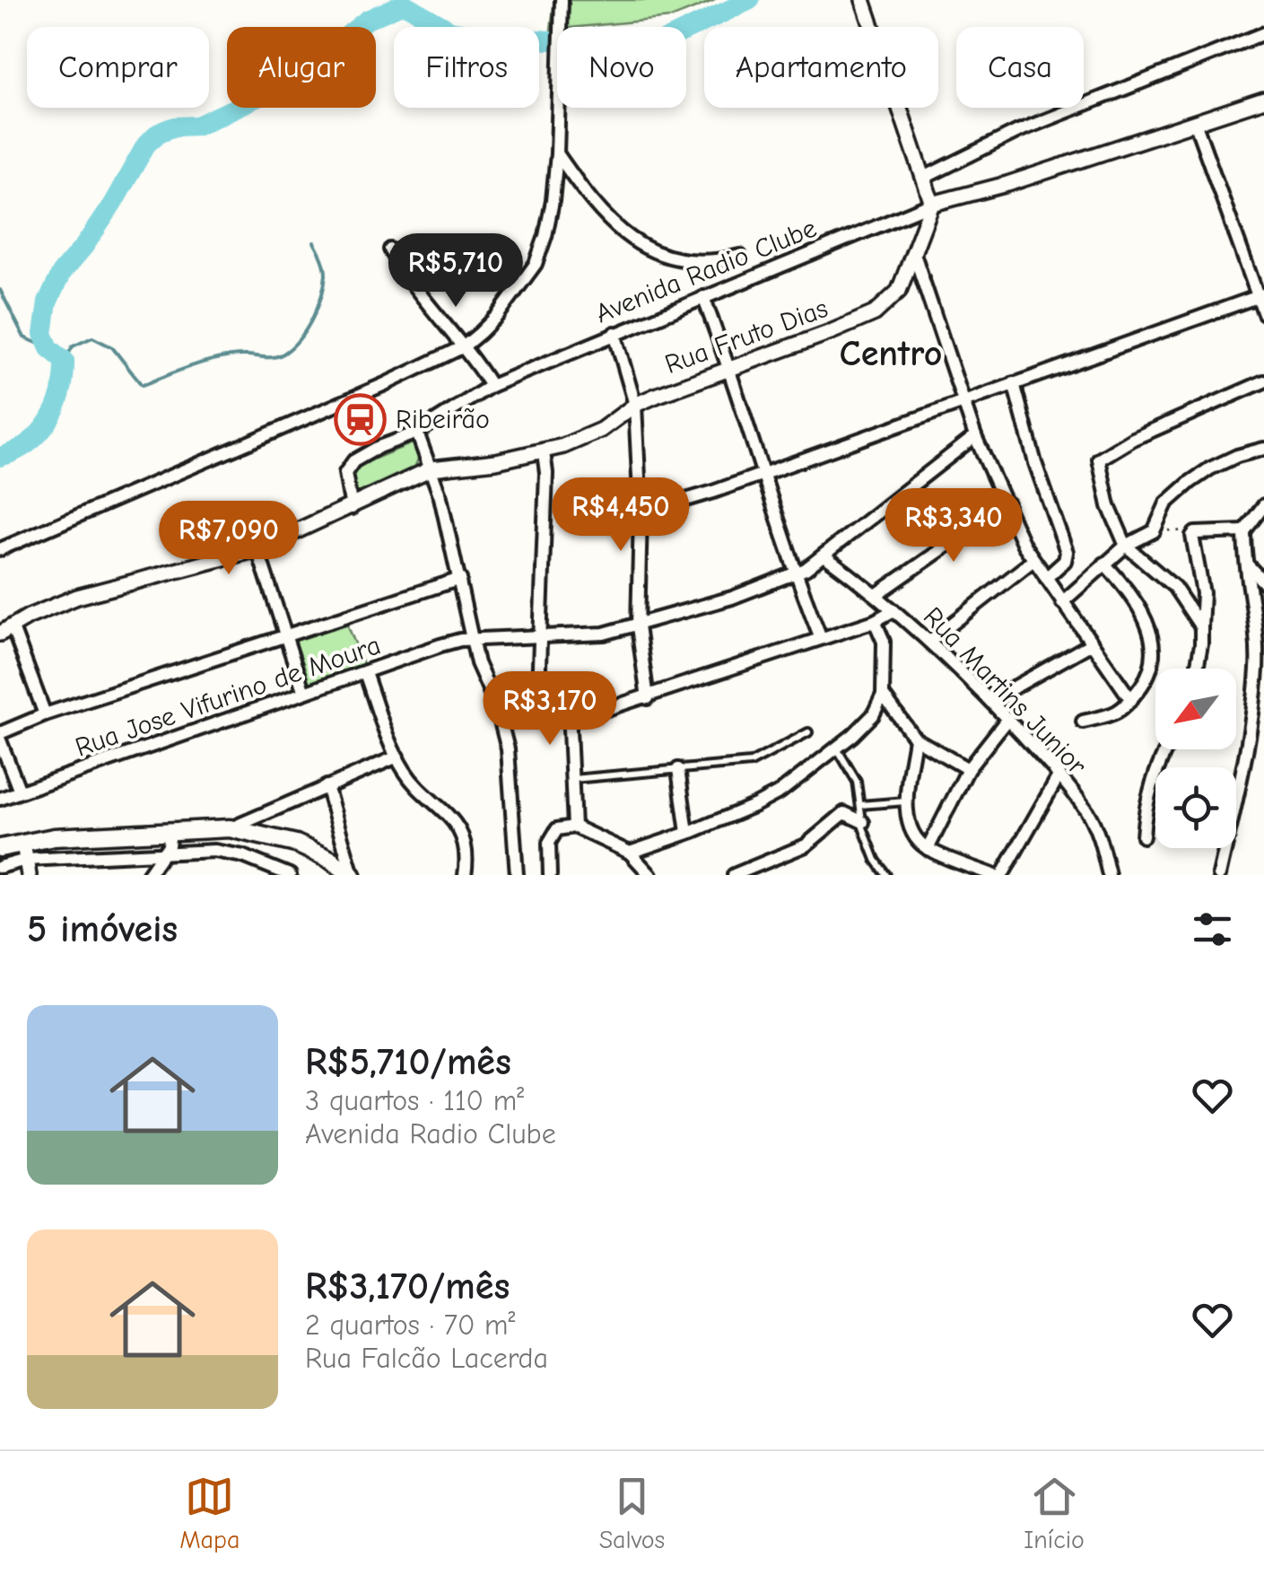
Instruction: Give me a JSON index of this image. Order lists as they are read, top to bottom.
{
  "streets": {
    "street": [
      "Avenida Radio Clube",
      "Rua Fruto Dias",
      "Rua Martins Junior",
      "Rua Jose Vifurino de Moura"
    ]
  },
  "districts": ["Centro"],
  "places": {
    "station": ["Ribeirão"]
  },
  "north": "bottom left",
  "page": {
    "chip": [
      "Comprar",
      "Alugar",
      "Filtros",
      "Novo",
      "Apartamento",
      "Casa"
    ],
    "price": [
      "R$5,710",
      "R$4,450",
      "R$3,340",
      "R$7,090",
      "R$3,170"
    ],
    "heading": "5 imóveis",
    "list": [
      {
        "name": "R$5,710/mês",
        "note": "3 quartos · 110 m² · Avenida Radio Clube"
      },
      {
        "name": "R$3,170/mês",
        "note": "2 quartos · 70 m² · Rua Falcão Lacerda"
      }
    ],
    "tabs": ["Mapa", "Salvos", "Início"]
  }
}
